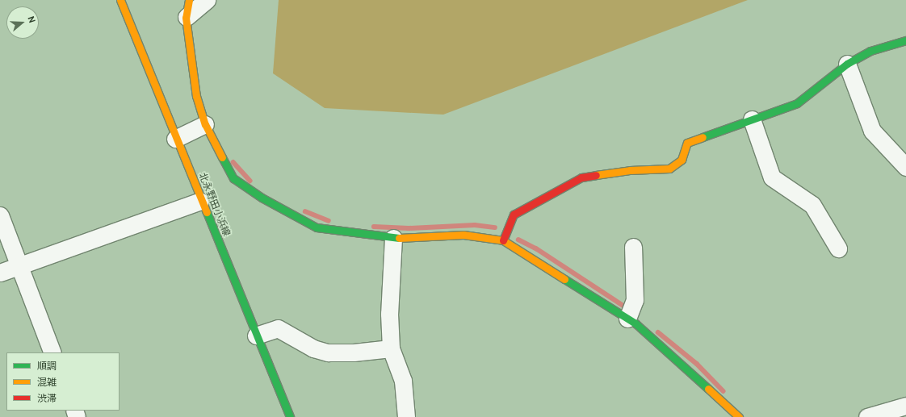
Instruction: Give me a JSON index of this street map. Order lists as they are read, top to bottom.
{
  "streets": {
    "street": ["北永野田小浜線"]
  },
  "legend": ["順調", "混雑", "渋滞"],
  "north": "right"
}
